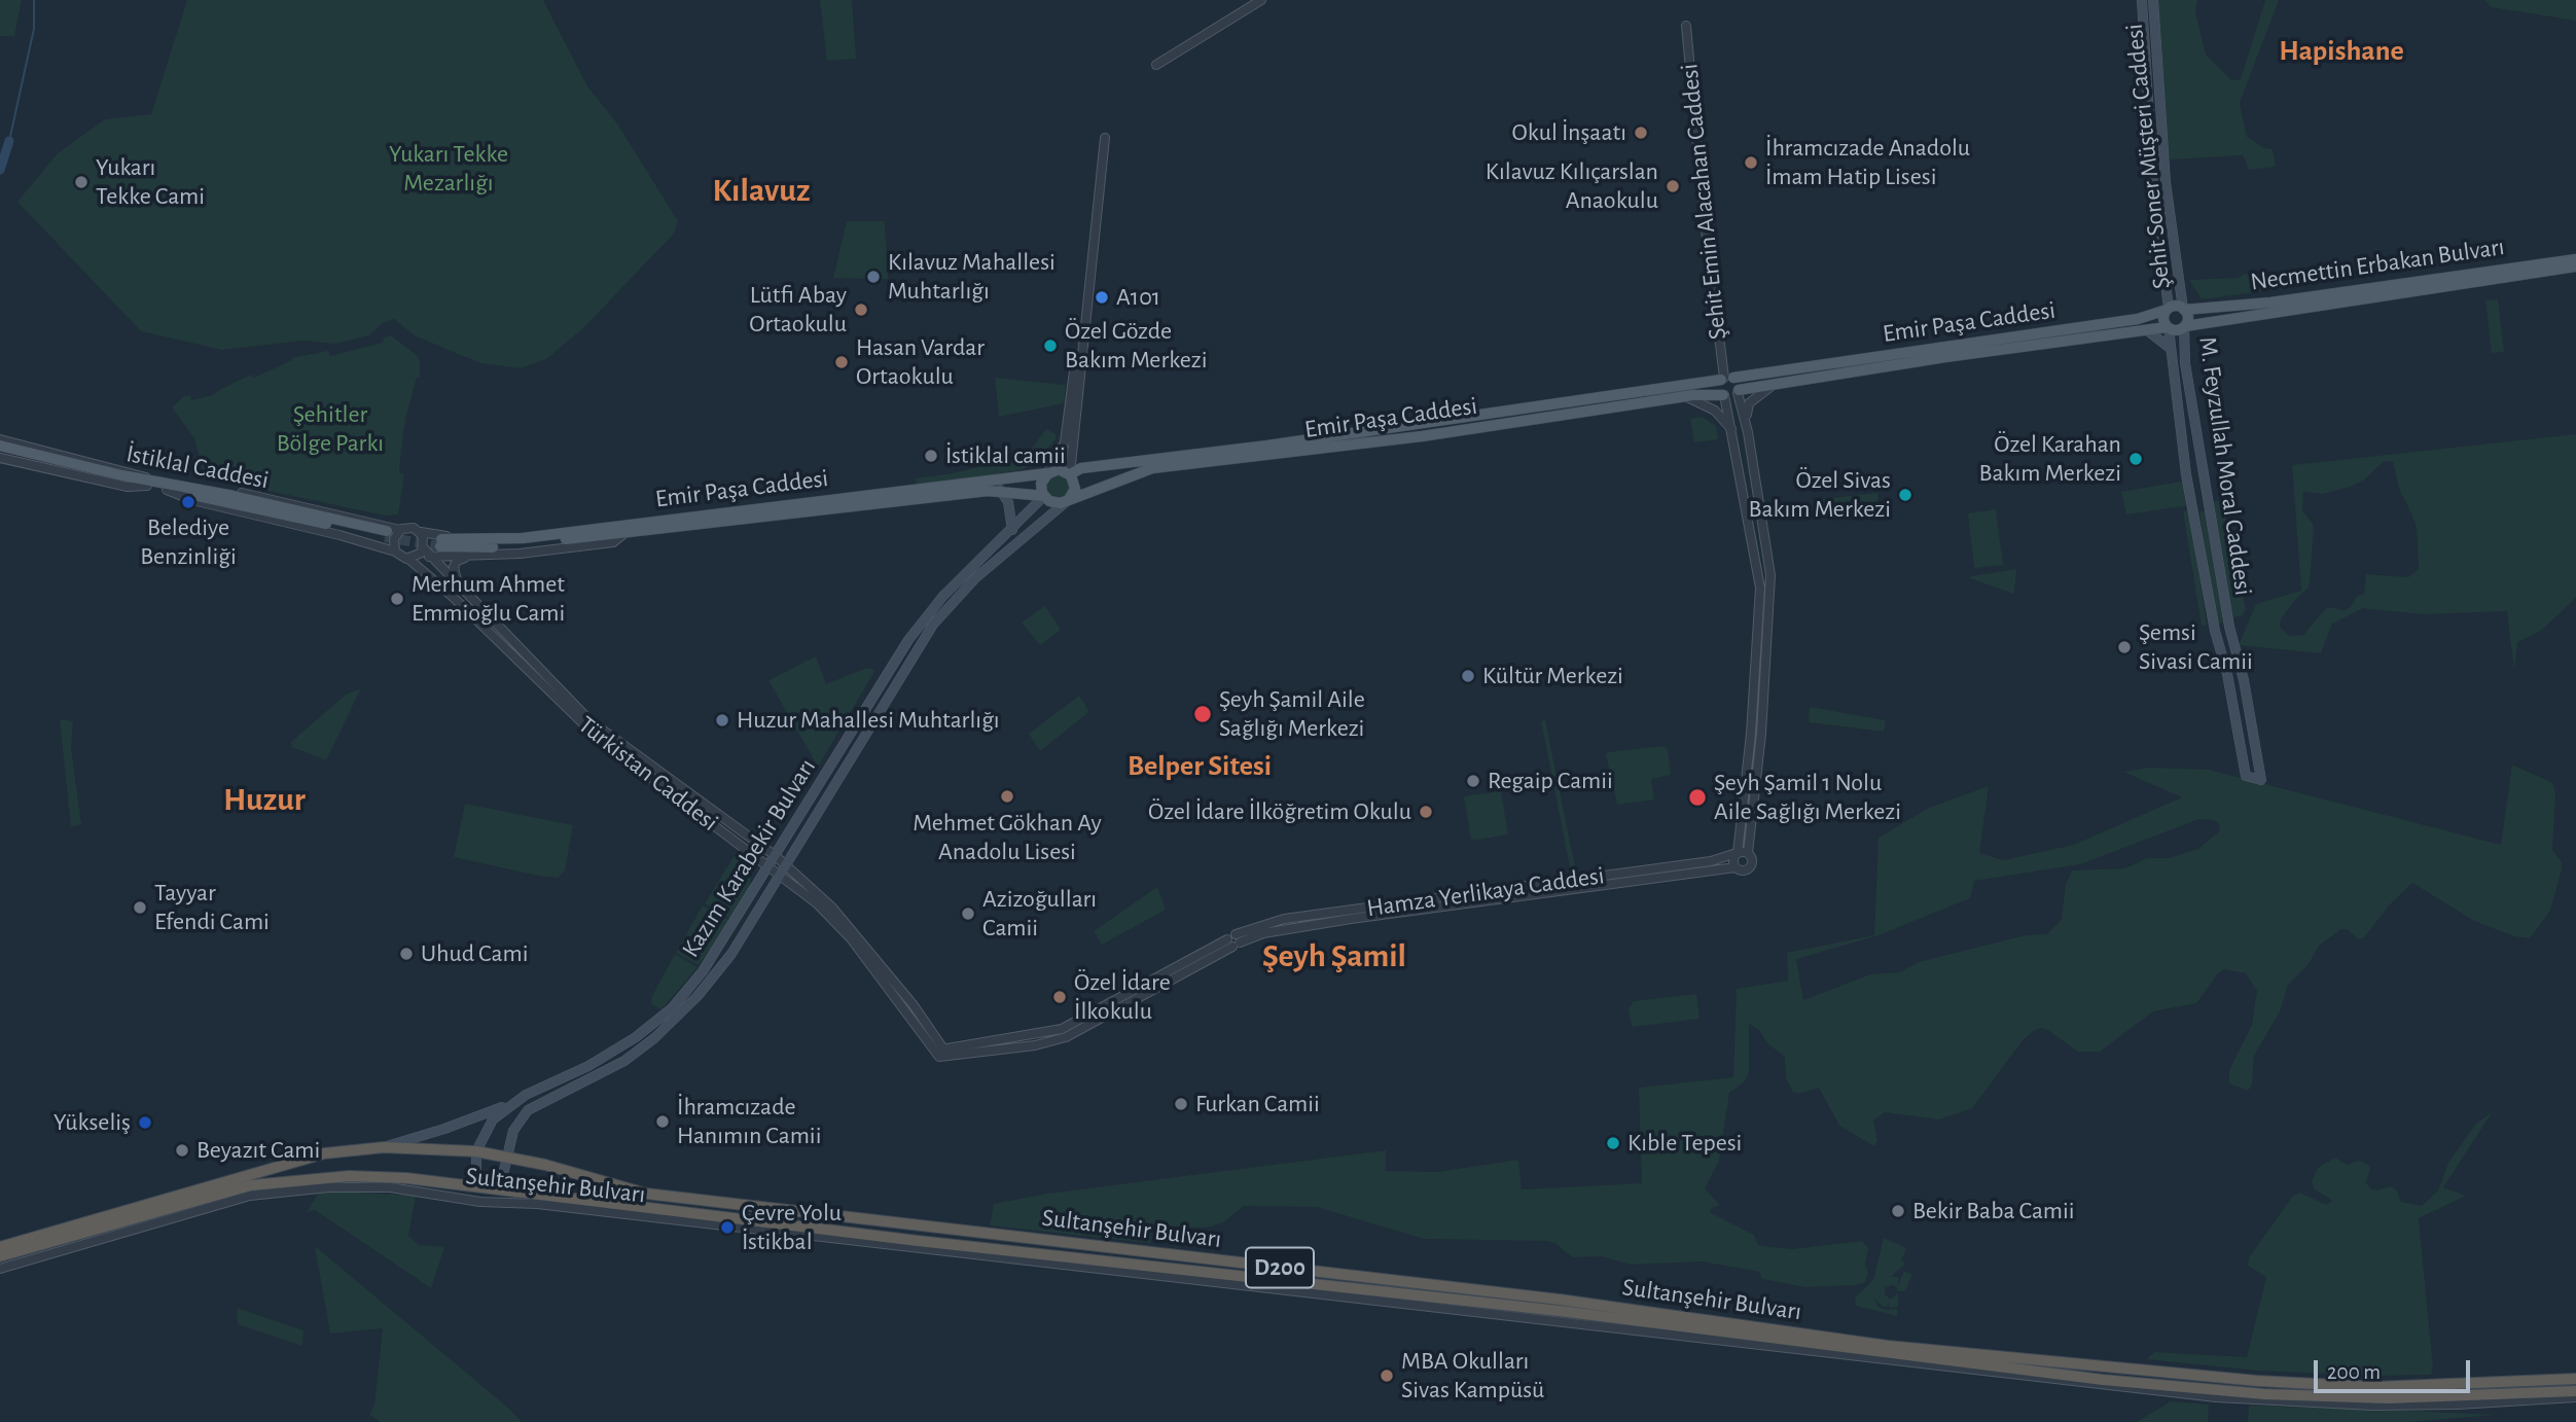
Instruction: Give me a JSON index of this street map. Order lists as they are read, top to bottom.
{
  "streets": {
    "highway": ["Sultanşehir Bulvarı", "D200"],
    "main road": [
      "Şehit Soner Müşteri Caddesi",
      "Necmettin Erbakan Bulvarı",
      "Emir Paşa Caddesi",
      "M. Feyzullah Moral Caddesi",
      "İstiklal Caddesi",
      "Kazım Karabekir Bulvarı"
    ],
    "street": ["Şehit Emin Alacahan Caddesi", "Türkistan Caddesi", "Hamza Yerlikaya Caddesi"]
  },
  "crossings": [
    ["Şehit Soner Müşteri Caddesi", "Necmettin Erbakan Bulvarı"],
    ["Şehit Soner Müşteri Caddesi", "Emir Paşa Caddesi"],
    ["Şehit Soner Müşteri Caddesi", "M. Feyzullah Moral Caddesi"],
    ["Şehit Emin Alacahan Caddesi", "Emir Paşa Caddesi"],
    ["Necmettin Erbakan Bulvarı", "Emir Paşa Caddesi"],
    ["Necmettin Erbakan Bulvarı", "M. Feyzullah Moral Caddesi"],
    ["Emir Paşa Caddesi", "M. Feyzullah Moral Caddesi"],
    ["Emir Paşa Caddesi", "Kazım Karabekir Bulvarı"],
    ["Türkistan Caddesi", "Kazım Karabekir Bulvarı"],
    ["Türkistan Caddesi", "Hamza Yerlikaya Caddesi"],
    ["Kazım Karabekir Bulvarı", "Sultanşehir Bulvarı"]
  ],
  "districts": [
    "Hapishane",
    "Kılavuz",
    "Belper Sitesi",
    "Huzur",
    "Şeyh Şamil"
  ],
  "parks": ["Yukarı Tekke Mezarlığı", "Şehitler Bölge Parkı"],
  "places": [
    "Okul İnşaatı",
    "İhramcızade Anadolu İmam Hatip Lisesi",
    "Yukarı Tekke Cami",
    "Kılavuz Kılıçarslan Anaokulu",
    "Kılavuz Mahallesi Muhtarlığı",
    "A101",
    "Lütfi Abay Ortaokulu",
    "Özel Gözde Bakım Merkezi",
    "Hasan Vardar Ortaokulu",
    "İstiklal camii",
    "Özel Karahan Bakım Merkezi",
    "Özel Sivas Bakım Merkezi",
    "Belediye Benzinliği",
    "Merhum Ahmet Emmioğlu Cami",
    "Şemsi Sivasi Camii",
    "Kültür Merkezi",
    "Şeyh Şamil Aile Sağlığı Merkezi",
    "Huzur Mahallesi Muhtarlığı",
    "Regaip Camii",
    "Mehmet Gökhan Ay Anadolu Lisesi",
    "Şeyh Şamil 1 Nolu Aile Sağlığı Merkezi",
    "Özel İdare İlköğretim Okulu",
    "Tayyar Efendi Cami",
    "Azizoğulları Camii",
    "Uhud Cami",
    "Özel İdare İlkokulu",
    "Furkan Camii",
    "İhramcızade Hanımın Camii",
    "Yükseliş",
    "Kıble Tepesi",
    "Beyazıt Cami",
    "Bekir Baba Camii",
    "Çevre Yolu İstikbal",
    "MBA Okulları Sivas Kampüsü"
  ],
  "scale_bar": "200 m"
}
